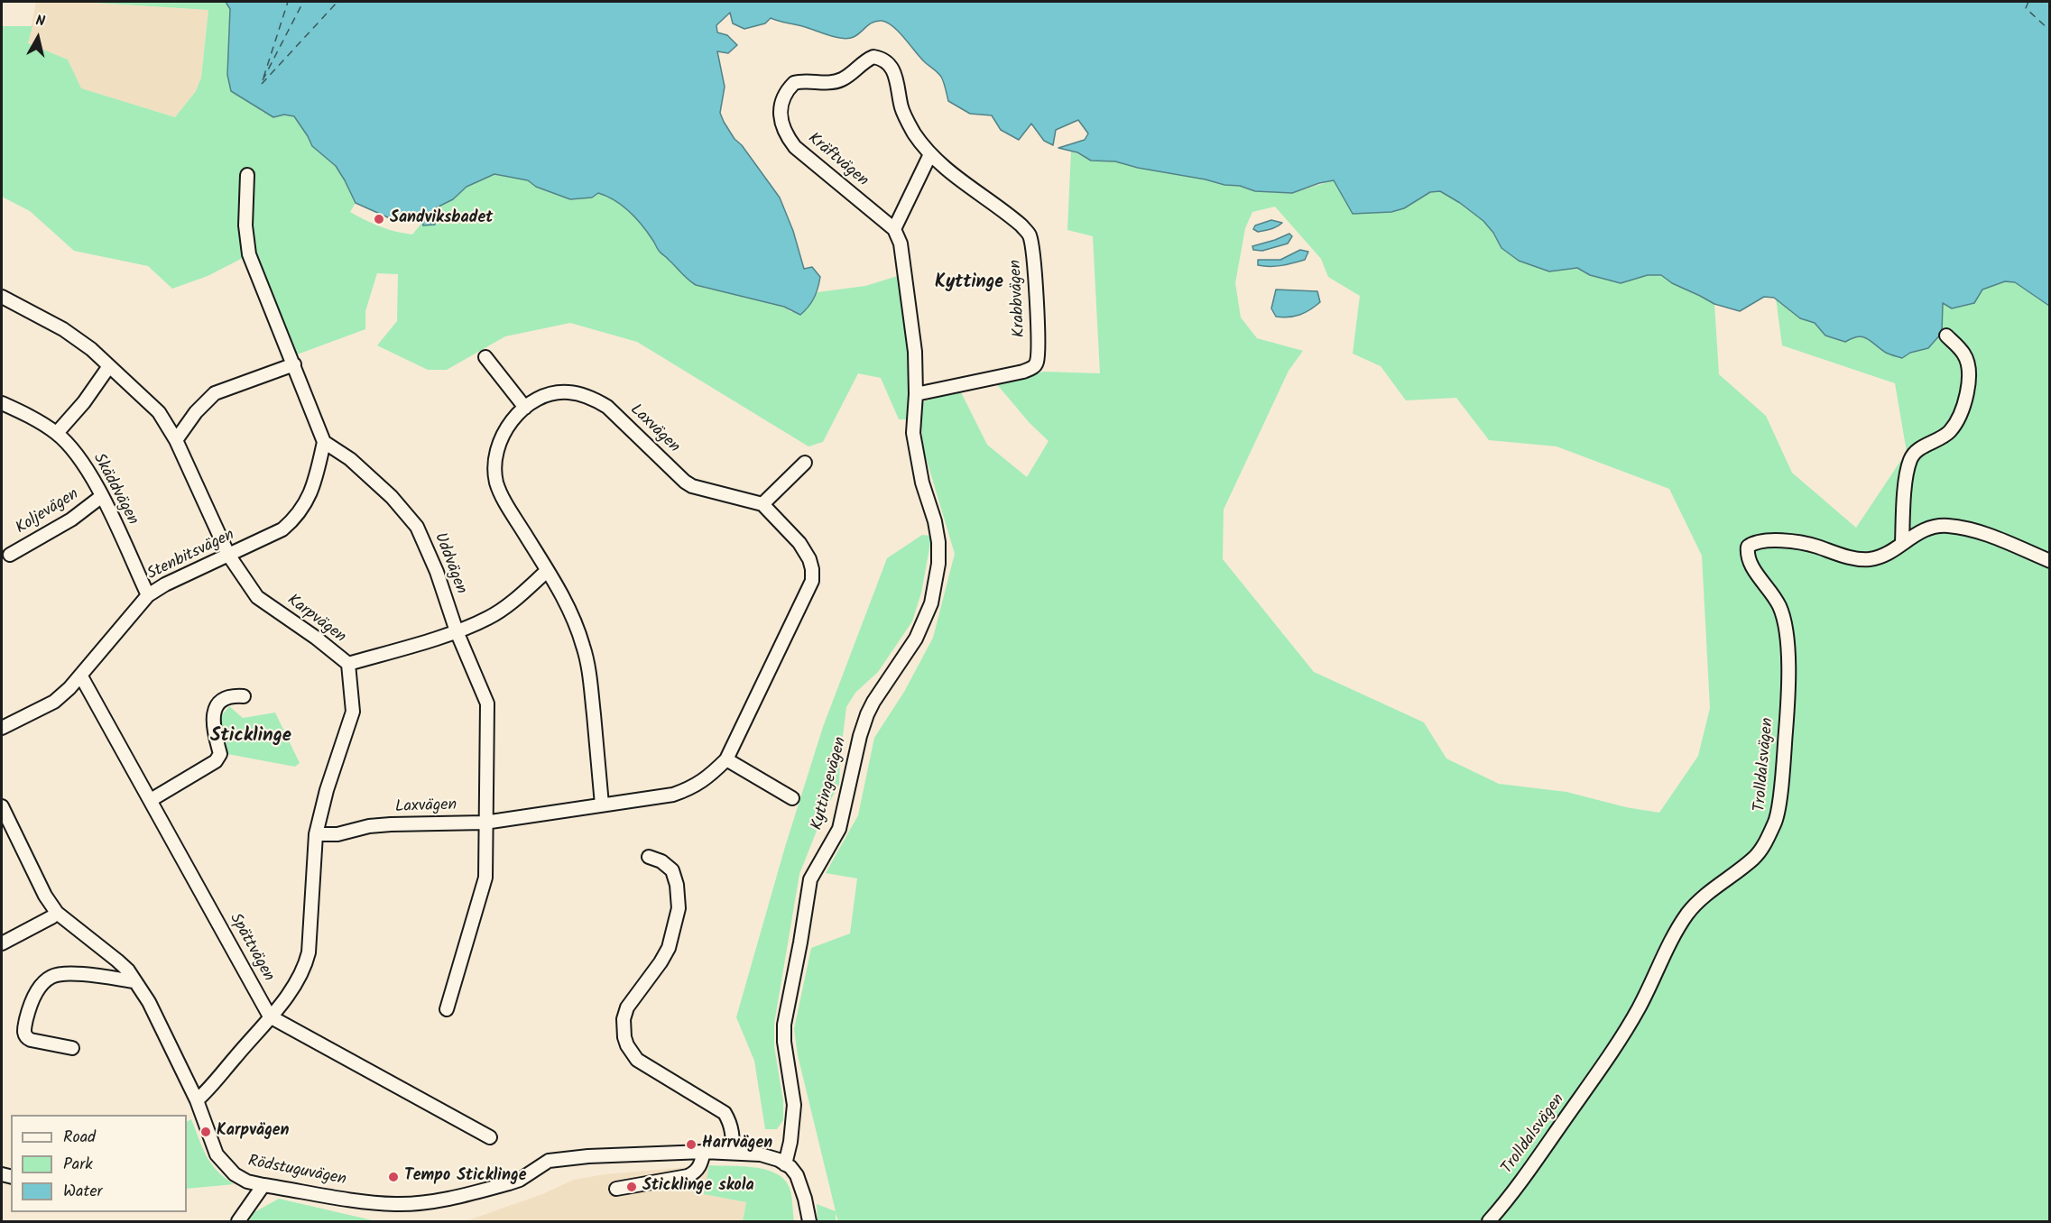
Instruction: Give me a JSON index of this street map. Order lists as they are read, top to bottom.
{
  "streets": {
    "street": [
      "Kräftvägen",
      "Krabbvägen",
      "Laxvägen",
      "Skäddvägen",
      "Koljevägen",
      "Stenbitsvägen",
      "Uddvägen",
      "Karpvägen",
      "Trolldalsvägen",
      "Kyttingevägen",
      "Spättvägen",
      "Rödstuguvägen"
    ]
  },
  "crossings": [
    ["Kräftvägen", "Krabbvägen"],
    ["Krabbvägen", "Kyttingevägen"],
    ["Laxvägen", "Uddvägen"],
    ["Laxvägen", "Karpvägen"],
    ["Skäddvägen", "Koljevägen"],
    ["Skäddvägen", "Stenbitsvägen"],
    ["Stenbitsvägen", "Uddvägen"],
    ["Stenbitsvägen", "Karpvägen"],
    ["Stenbitsvägen", "Spättvägen"],
    ["Karpvägen", "Spättvägen"],
    ["Karpvägen", "Rödstuguvägen"],
    ["Kyttingevägen", "Rödstuguvägen"]
  ],
  "districts": ["Kyttinge", "Sticklinge"],
  "places": [
    "Sandviksbadet",
    "Karpvägen",
    "Harrvägen",
    "Tempo Sticklinge",
    "Sticklinge skola"
  ],
  "legend": ["Road", "Park", "Water"],
  "north": "top"
}
